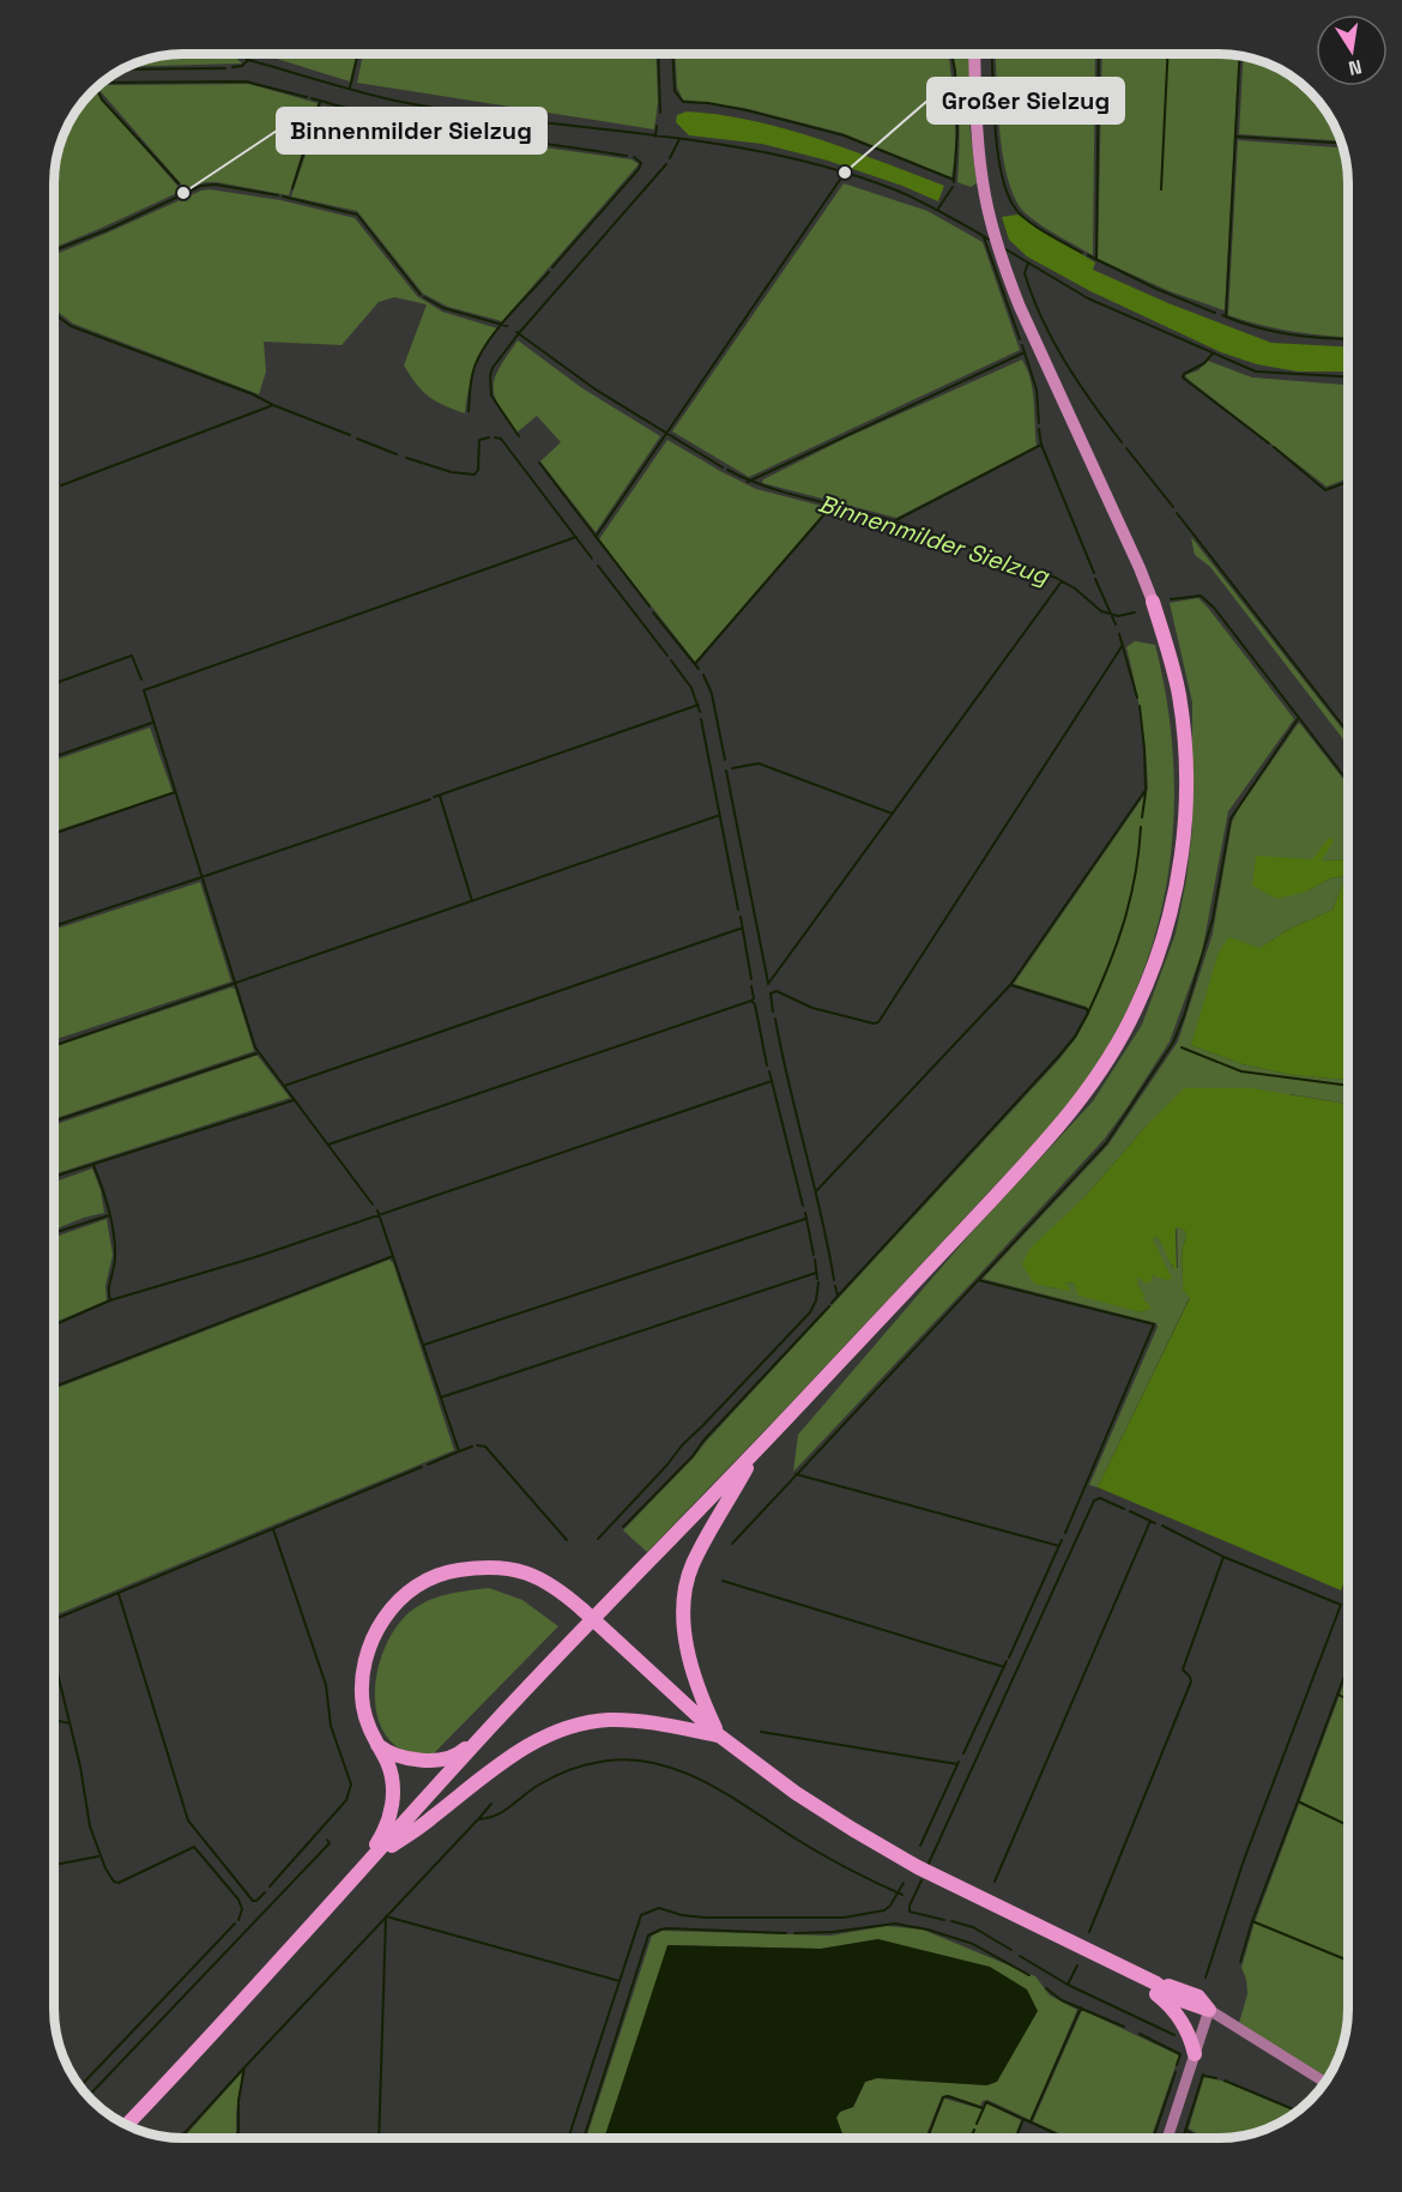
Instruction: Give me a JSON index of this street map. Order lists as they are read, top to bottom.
{
  "water": ["Binnenmilder Sielzug"],
  "places": ["Großer Sielzug", "Binnenmilder Sielzug"],
  "north": "bottom"
}
